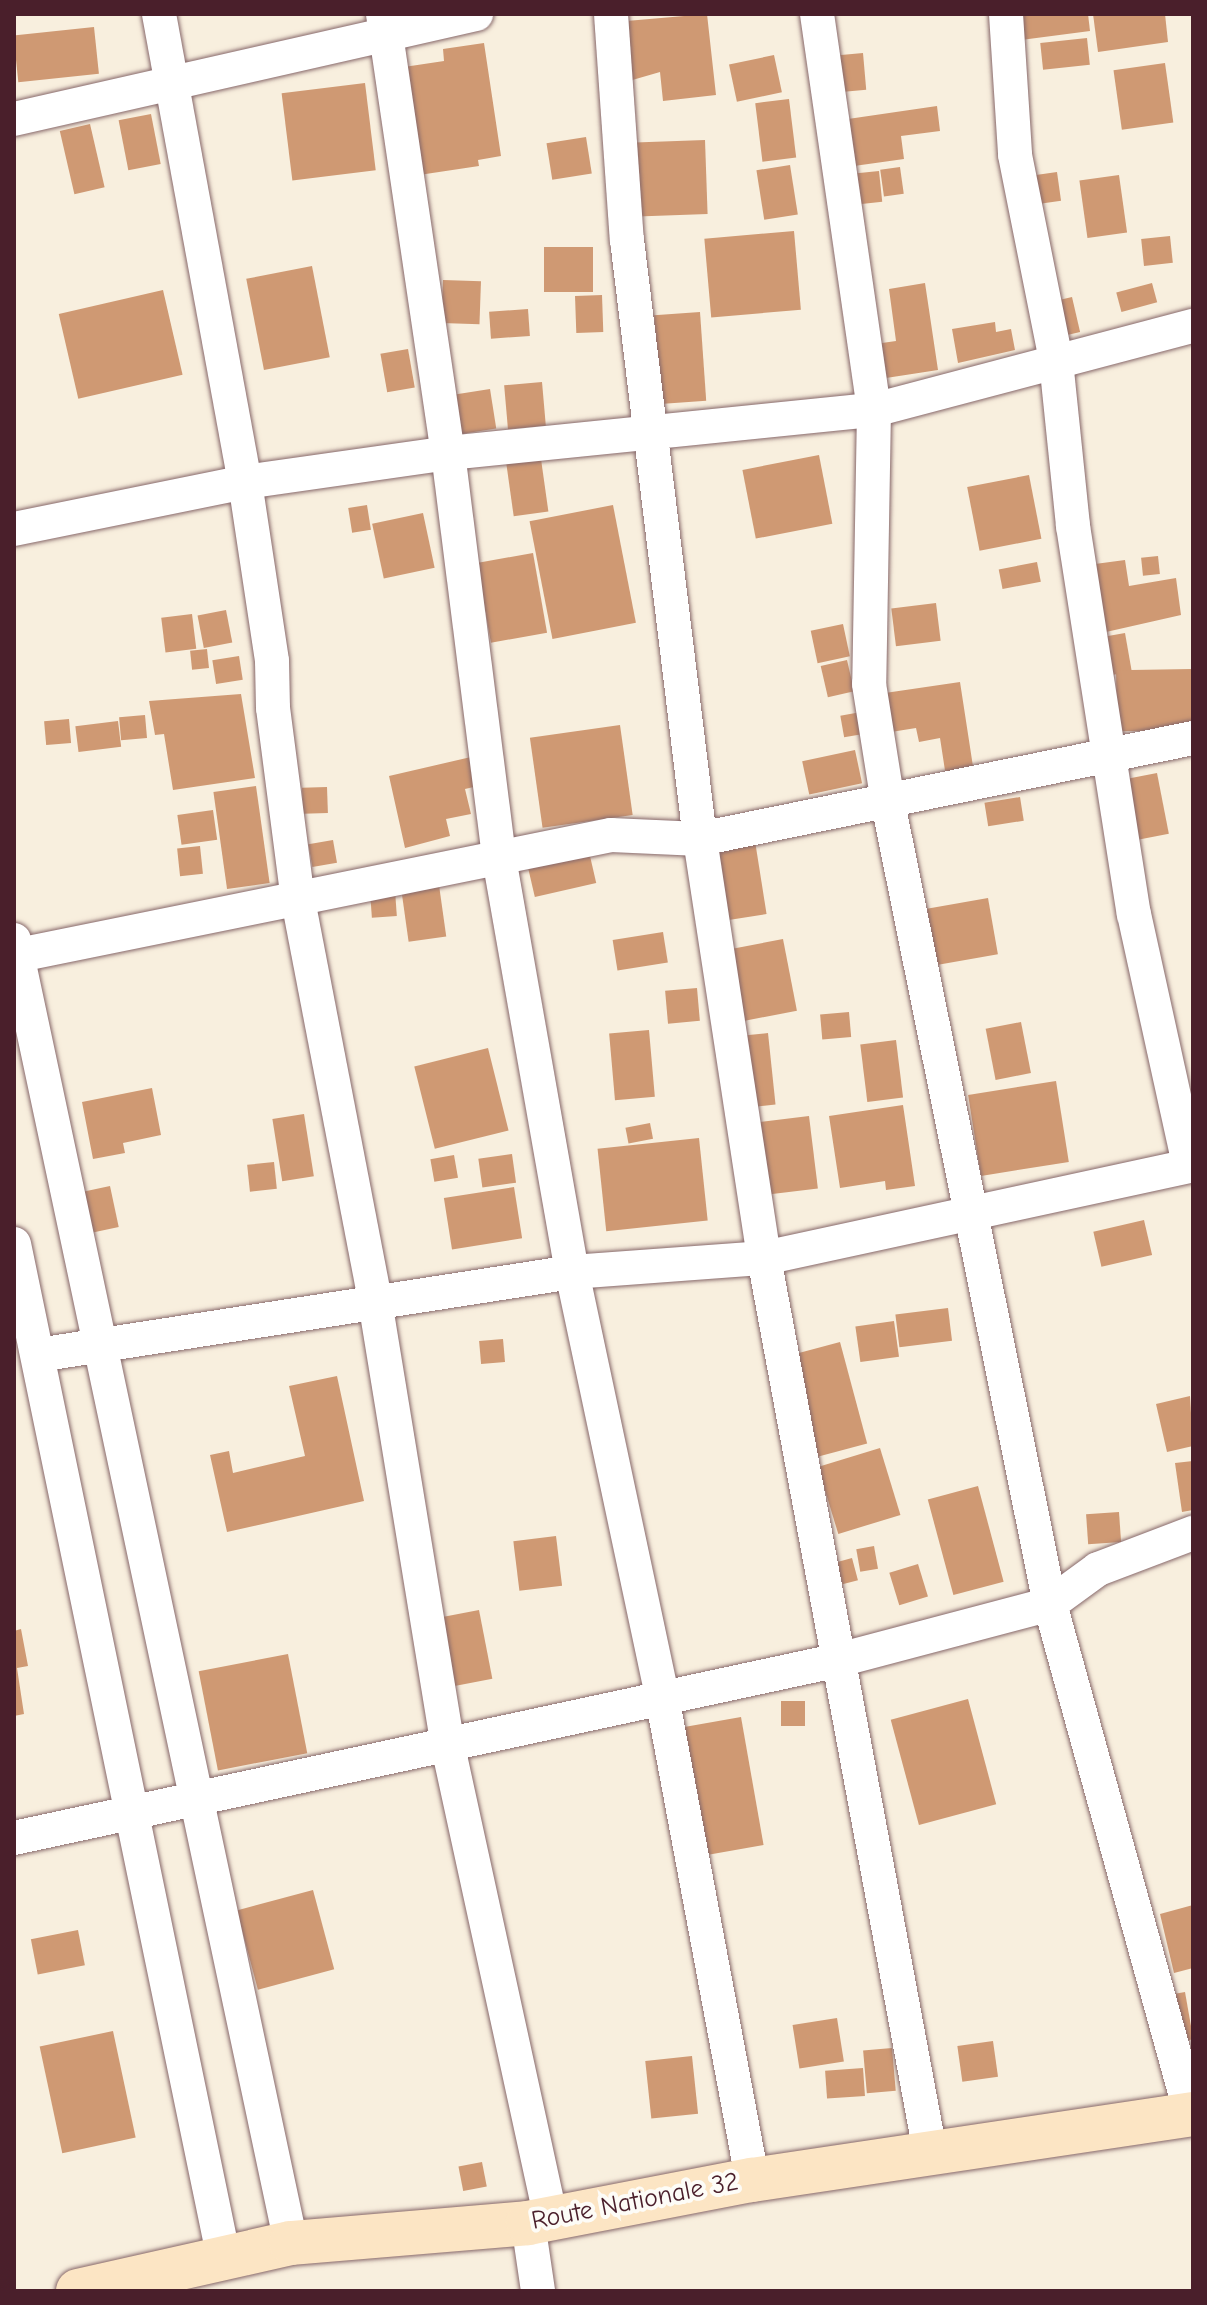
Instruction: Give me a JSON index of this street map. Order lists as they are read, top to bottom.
{
  "streets": {
    "street": ["Route Nationale 32"]
  }
}
